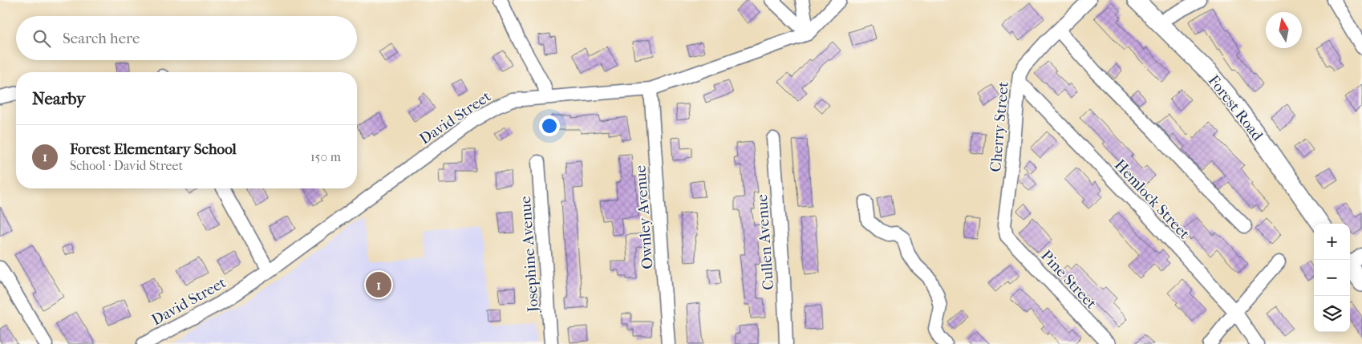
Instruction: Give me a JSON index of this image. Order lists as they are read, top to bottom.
{
  "streets": {
    "main road": ["Forest Road"],
    "street": [
      "David Street",
      "Cherry Street",
      "Hemlock Street",
      "Ownley Avenue",
      "Cullen Avenue",
      "Josephine Avenue",
      "Pine Street"
    ]
  },
  "crossings": [
    ["David Street", "Ownley Avenue"],
    ["Cherry Street", "Hemlock Street"],
    ["Cherry Street", "Pine Street"]
  ],
  "north": "top",
  "page": {
    "search": "Search here",
    "heading": "Nearby",
    "list": [
      {
        "mark": "1",
        "name": "Forest Elementary School",
        "note": "School · David Street",
        "value": "150 m"
      }
    ],
    "map_buttons": ["+", "−"],
    "pins": "1"
  }
}
